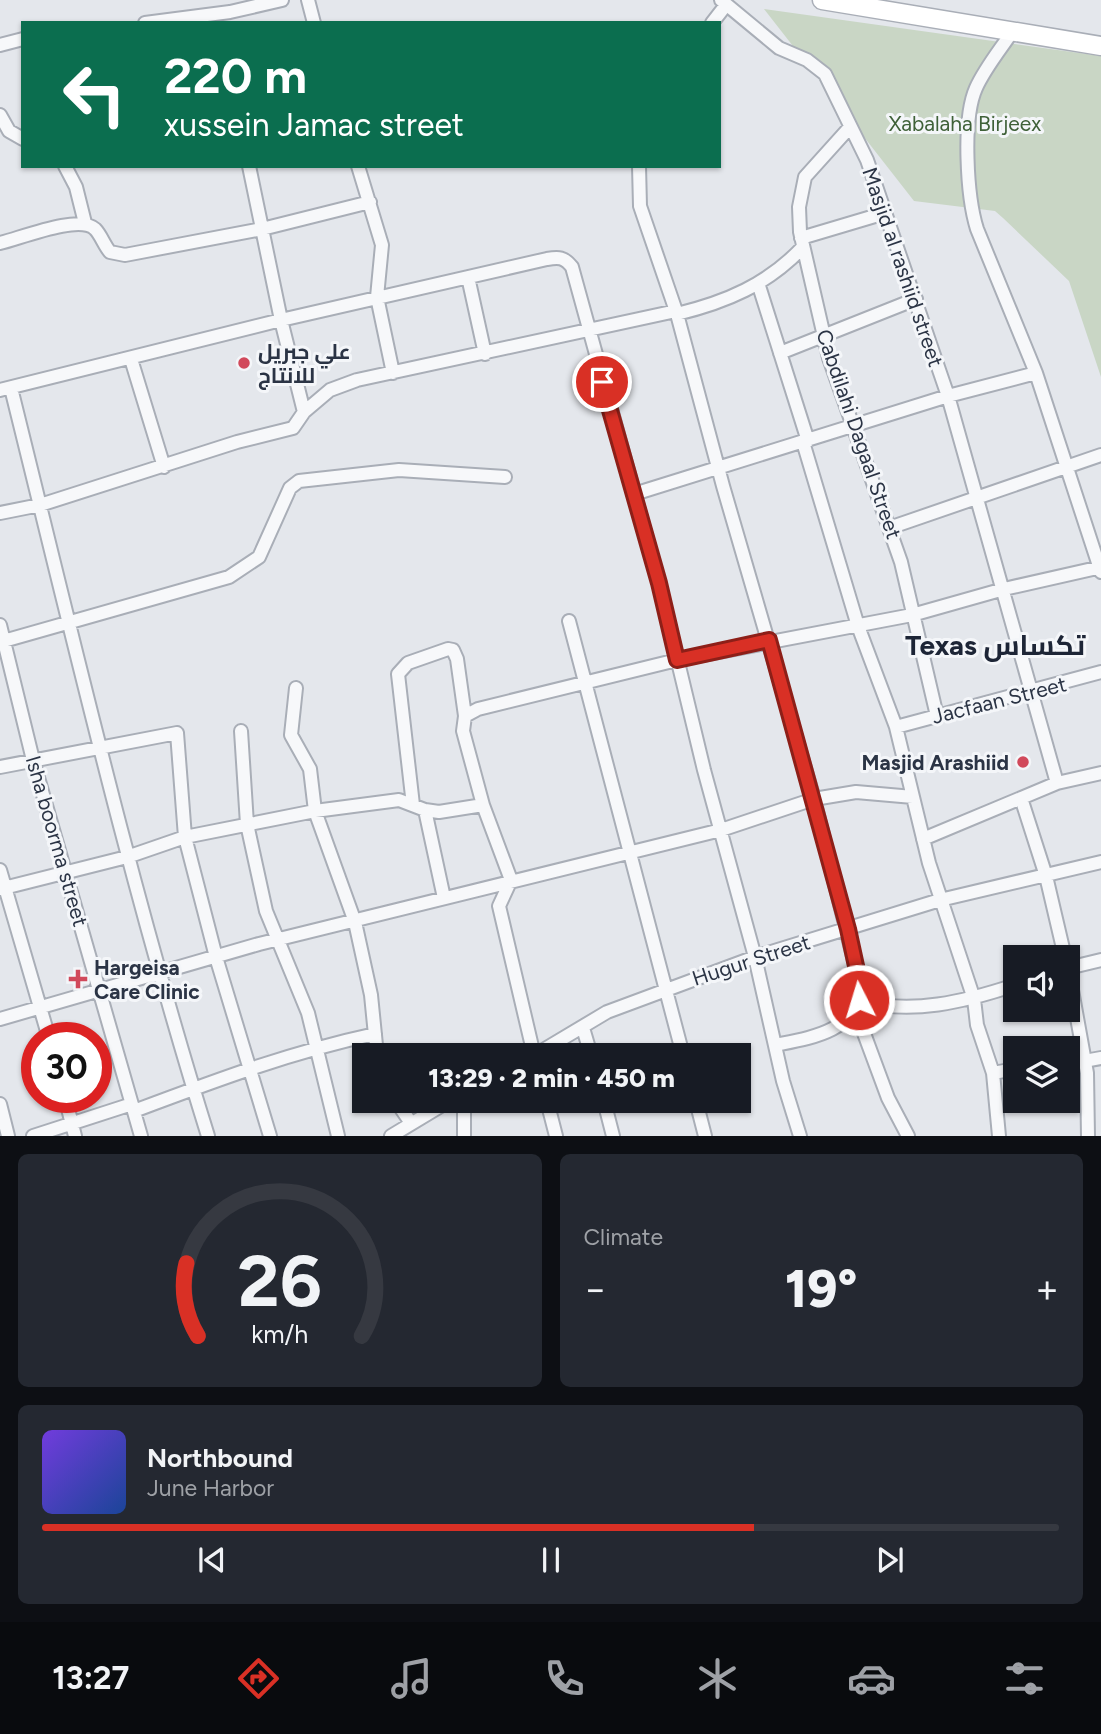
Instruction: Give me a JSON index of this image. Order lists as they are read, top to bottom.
{
  "streets": {
    "street": [
      "Masjid al rashiid street",
      "Cabdilahi Dagaal Street",
      "Jacfaan Street",
      "Isha boorma street",
      "Hugur Street"
    ]
  },
  "crossings": [
    ["Masjid al rashiid street", "Cabdilahi Dagaal Street"],
    ["Masjid al rashiid street", "Jacfaan Street"],
    ["Cabdilahi Dagaal Street", "Jacfaan Street"]
  ],
  "districts": ["Texas تكساس"],
  "parks": ["Xabalaha Birjeex"],
  "places": {
    "other": ["علي جبريل للانتاج", "Masjid Arashiid"],
    "health": ["Hargeisa Care Clinic"]
  },
  "page": {
    "turn": ["220 m", "xussein Jamac street"],
    "limit": "30",
    "trip": "13:29 · 2 min · 450 m",
    "tile": "Climate",
    "heat": ["−", "19°", "+"],
    "song": ["Northbound", "June Harbor"],
    "tabs": "13:27",
    "gauge": ["26", "km/h"]
  }
}
